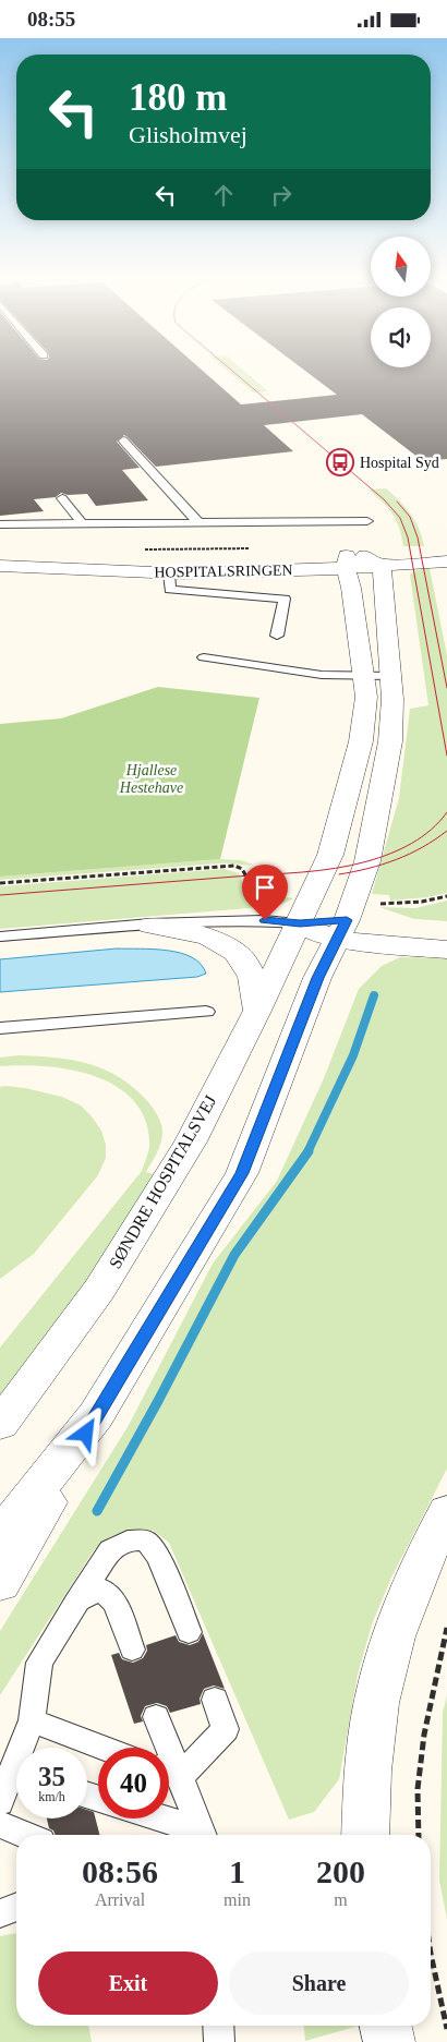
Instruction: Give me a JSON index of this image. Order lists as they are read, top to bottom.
{
  "streets": {
    "street": ["HOSPITALSRINGEN", "SØNDRE HOSPITALSVEJ"]
  },
  "crossings": [
    ["HOSPITALSRINGEN", "SØNDRE HOSPITALSVEJ"]
  ],
  "parks": ["Hjallese Hestehave"],
  "places": {
    "bus stop": ["Hospital Syd"]
  },
  "north": "top",
  "page": {
    "status": "08:55",
    "turn": ["180 m", "Glisholmvej"],
    "speed": "35 km/h",
    "limit": "40",
    "eta": [
      "08:56",
      "Arrival",
      "1",
      "min",
      "200",
      "m"
    ],
    "buttons": ["Exit", "Share"]
  }
}
